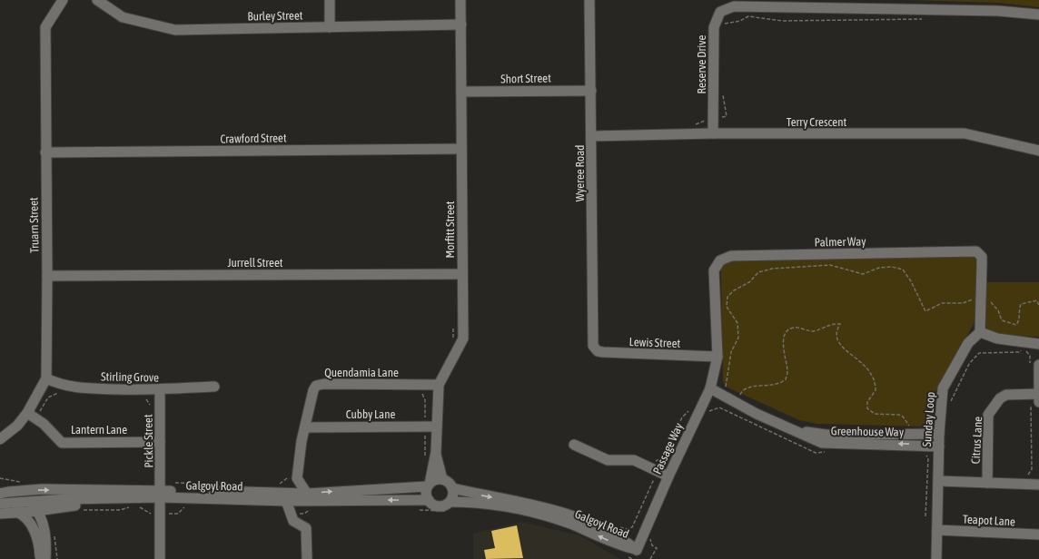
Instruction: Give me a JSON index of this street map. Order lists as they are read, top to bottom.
{
  "streets": {
    "street": [
      "Burley Street",
      "Reserve Drive",
      "Short Street",
      "Terry Crescent",
      "Crawford Street",
      "Wyeree Road",
      "Truarn Street",
      "Morfitt Street",
      "Palmer Way",
      "Jurrell Street",
      "Lewis Street",
      "Quendamia Lane",
      "Stirling Grove",
      "Cubby Lane",
      "Sunday Loop",
      "Lantern Lane",
      "Greenhouse Way",
      "Citrus Lane",
      "Pickle Street",
      "Passage Way",
      "Galgoyl Road",
      "Teapot Lane"
    ]
  },
  "crossings": [
    ["Burley Street", "Morfitt Street"],
    ["Reserve Drive", "Terry Crescent"],
    ["Short Street", "Wyeree Road"],
    ["Short Street", "Morfitt Street"],
    ["Terry Crescent", "Wyeree Road"],
    ["Crawford Street", "Truarn Street"],
    ["Crawford Street", "Morfitt Street"],
    ["Wyeree Road", "Lewis Street"],
    ["Truarn Street", "Jurrell Street"],
    ["Truarn Street", "Stirling Grove"],
    ["Truarn Street", "Lantern Lane"],
    ["Morfitt Street", "Jurrell Street"],
    ["Morfitt Street", "Quendamia Lane"],
    ["Morfitt Street", "Cubby Lane"],
    ["Morfitt Street", "Galgoyl Road"],
    ["Palmer Way", "Lewis Street"],
    ["Palmer Way", "Sunday Loop"],
    ["Palmer Way", "Passage Way"],
    ["Lewis Street", "Passage Way"],
    ["Quendamia Lane", "Cubby Lane"],
    ["Stirling Grove", "Pickle Street"],
    ["Sunday Loop", "Greenhouse Way"],
    ["Sunday Loop", "Teapot Lane"],
    ["Lantern Lane", "Pickle Street"],
    ["Greenhouse Way", "Passage Way"],
    ["Pickle Street", "Galgoyl Road"],
    ["Passage Way", "Galgoyl Road"]
  ]
}
